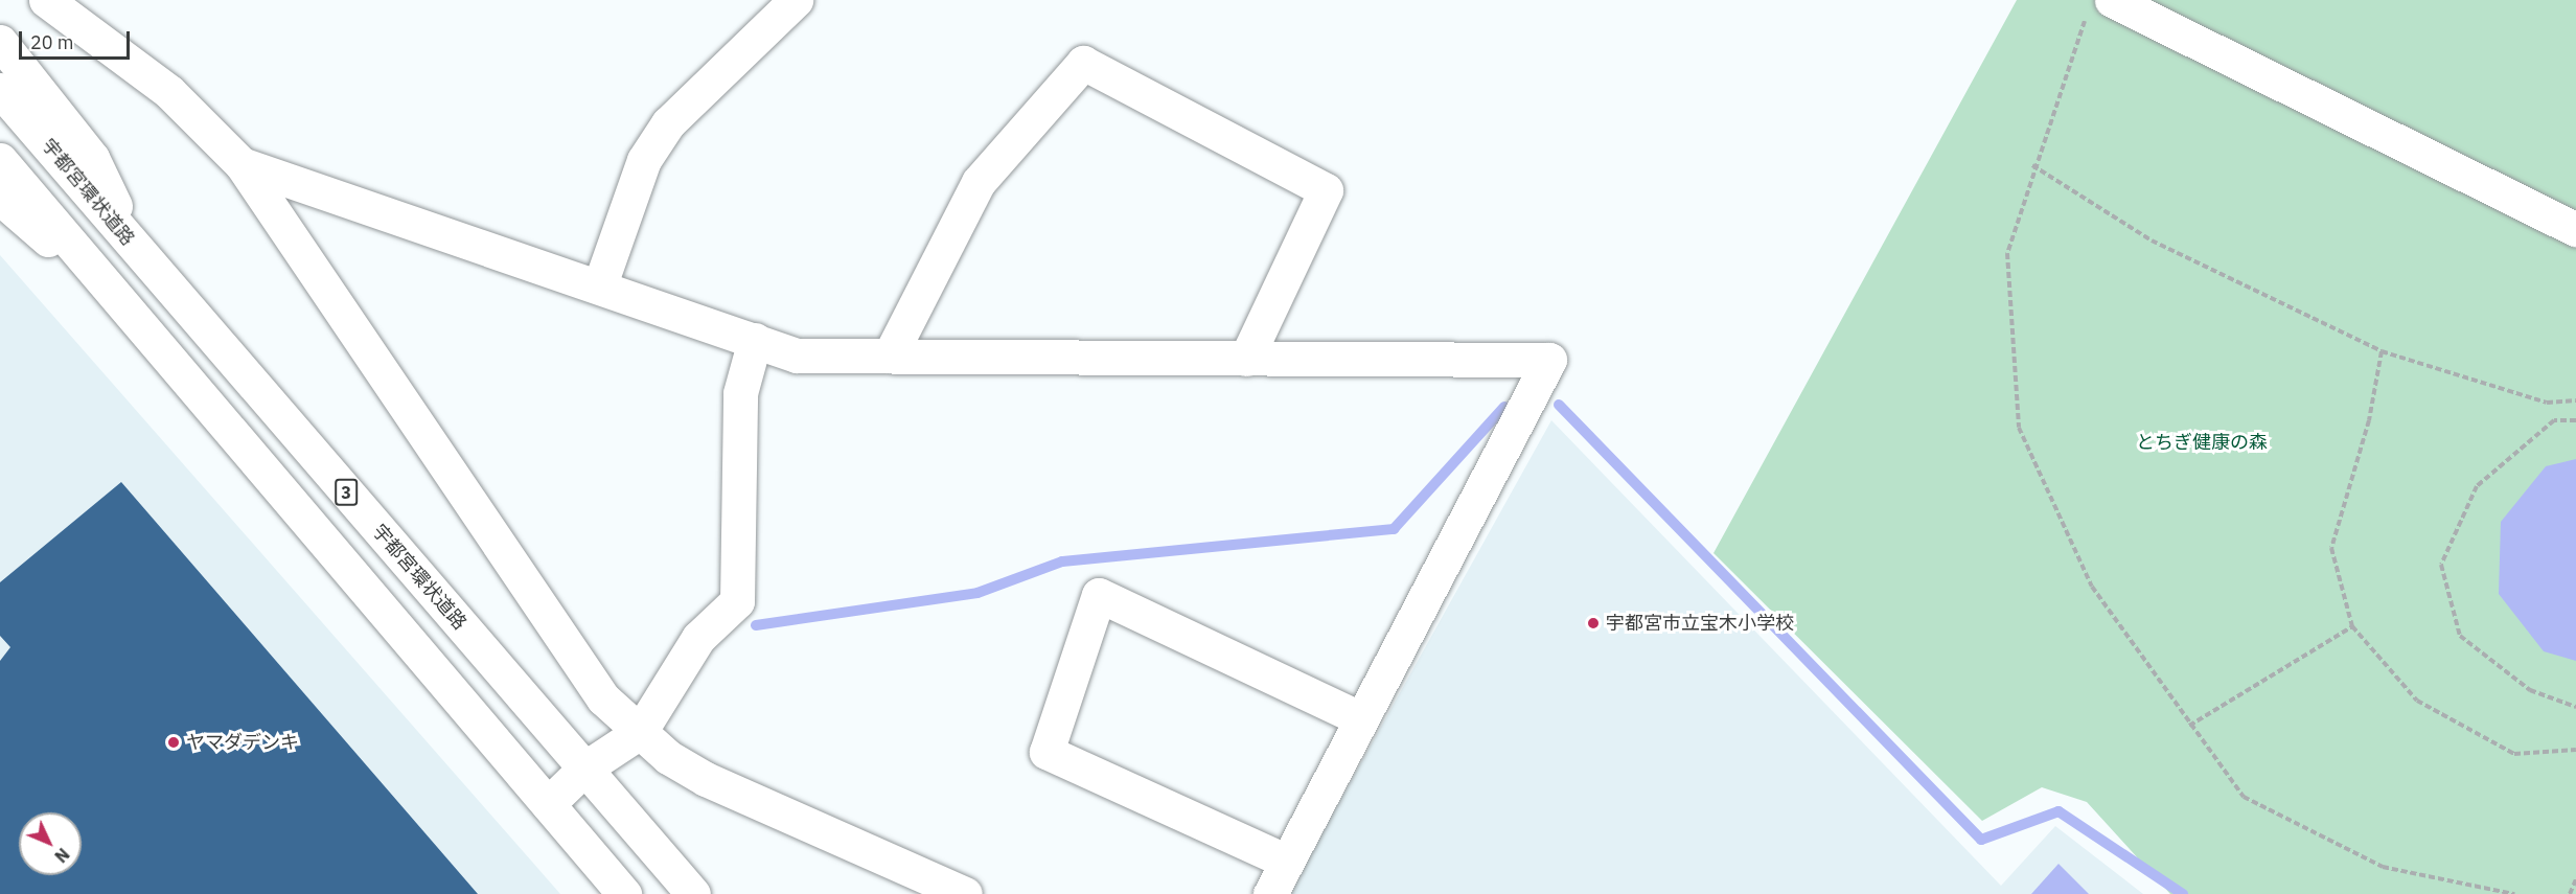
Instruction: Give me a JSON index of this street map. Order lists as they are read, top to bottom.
{
  "streets": {
    "street": ["宇都宮環状道路", "3"]
  },
  "crossings": [
    ["宇都宮環状道路", "3"]
  ],
  "parks": ["とちぎ健康の森"],
  "places": ["宇都宮市立宝木小学校", "ヤマダデンキ"],
  "scale_bar": "20 m",
  "north": "bottom right"
}
